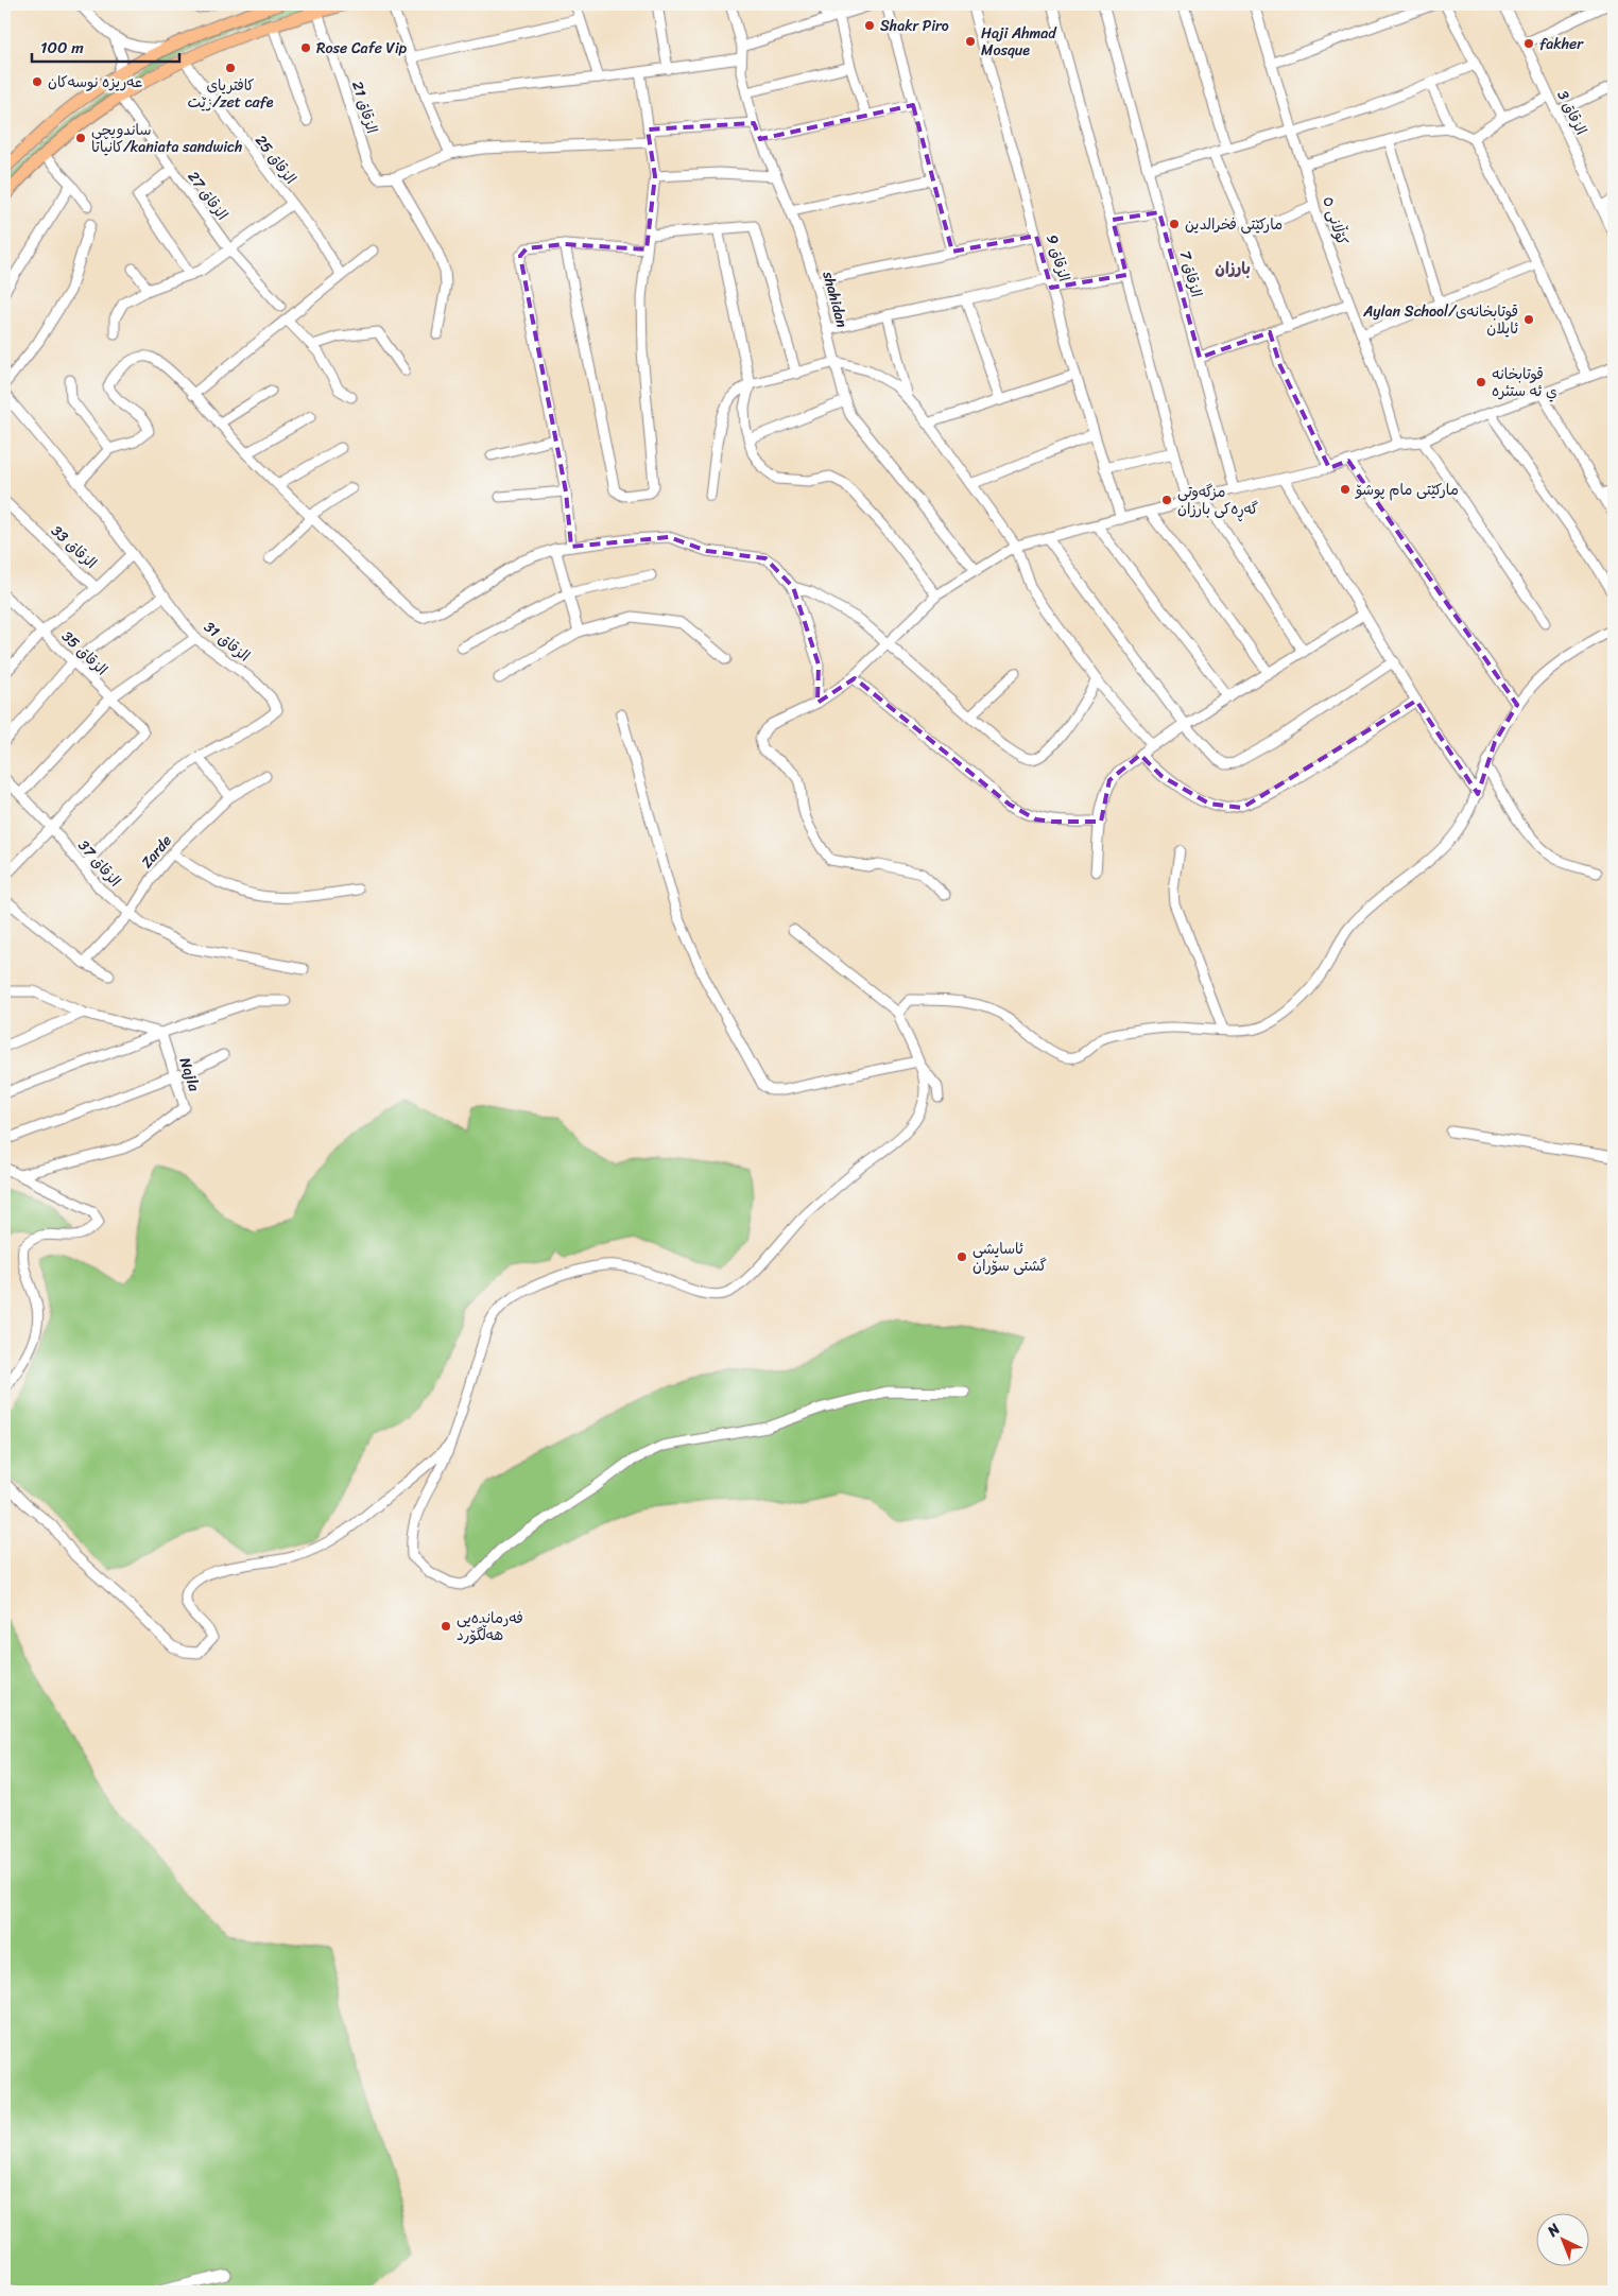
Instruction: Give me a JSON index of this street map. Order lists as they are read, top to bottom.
{
  "streets": {
    "street": [
      "الزقاق 21",
      "الزقاق 3",
      "الزقاق 25",
      "الزقاق 27",
      "کۆڵانی ٥",
      "الزقاق 9",
      "الزقاق 7",
      "shahidan",
      "الزقاق 33",
      "الزقاق 31",
      "الزقاق 35",
      "Zarde",
      "الزقاق 37",
      "Najla"
    ]
  },
  "crossings": [
    ["الزقاق 33", "الزقاق 35"],
    ["الزقاق 31", "الزقاق 37"],
    ["الزقاق 35", "الزقاق 37"],
    ["Zarde", "الزقاق 37"]
  ],
  "districts": ["بارزان"],
  "places": [
    "Shakr Piro",
    "Haji Ahmad Mosque",
    "fakher",
    "Rose Cafe Vip",
    "کافتریای زێت/zet cafe",
    "عەریزە نوسەکان",
    "ساندویچی کانیاتا/kaniata sandwich",
    "مارکێتی فخرالدین",
    "Aylan School/قوتابخانەی ئایلان",
    "قوتابخانه ي ئه ستئره",
    "مارکێتی مام پوشۆ",
    "مزگەوتی گەڕەکی بارزان",
    "ئاسایشی گشتی سۆران",
    "فەرماندەیی هەڵگۆرد"
  ],
  "scale_bar": "100 m",
  "north": "top left"
}
